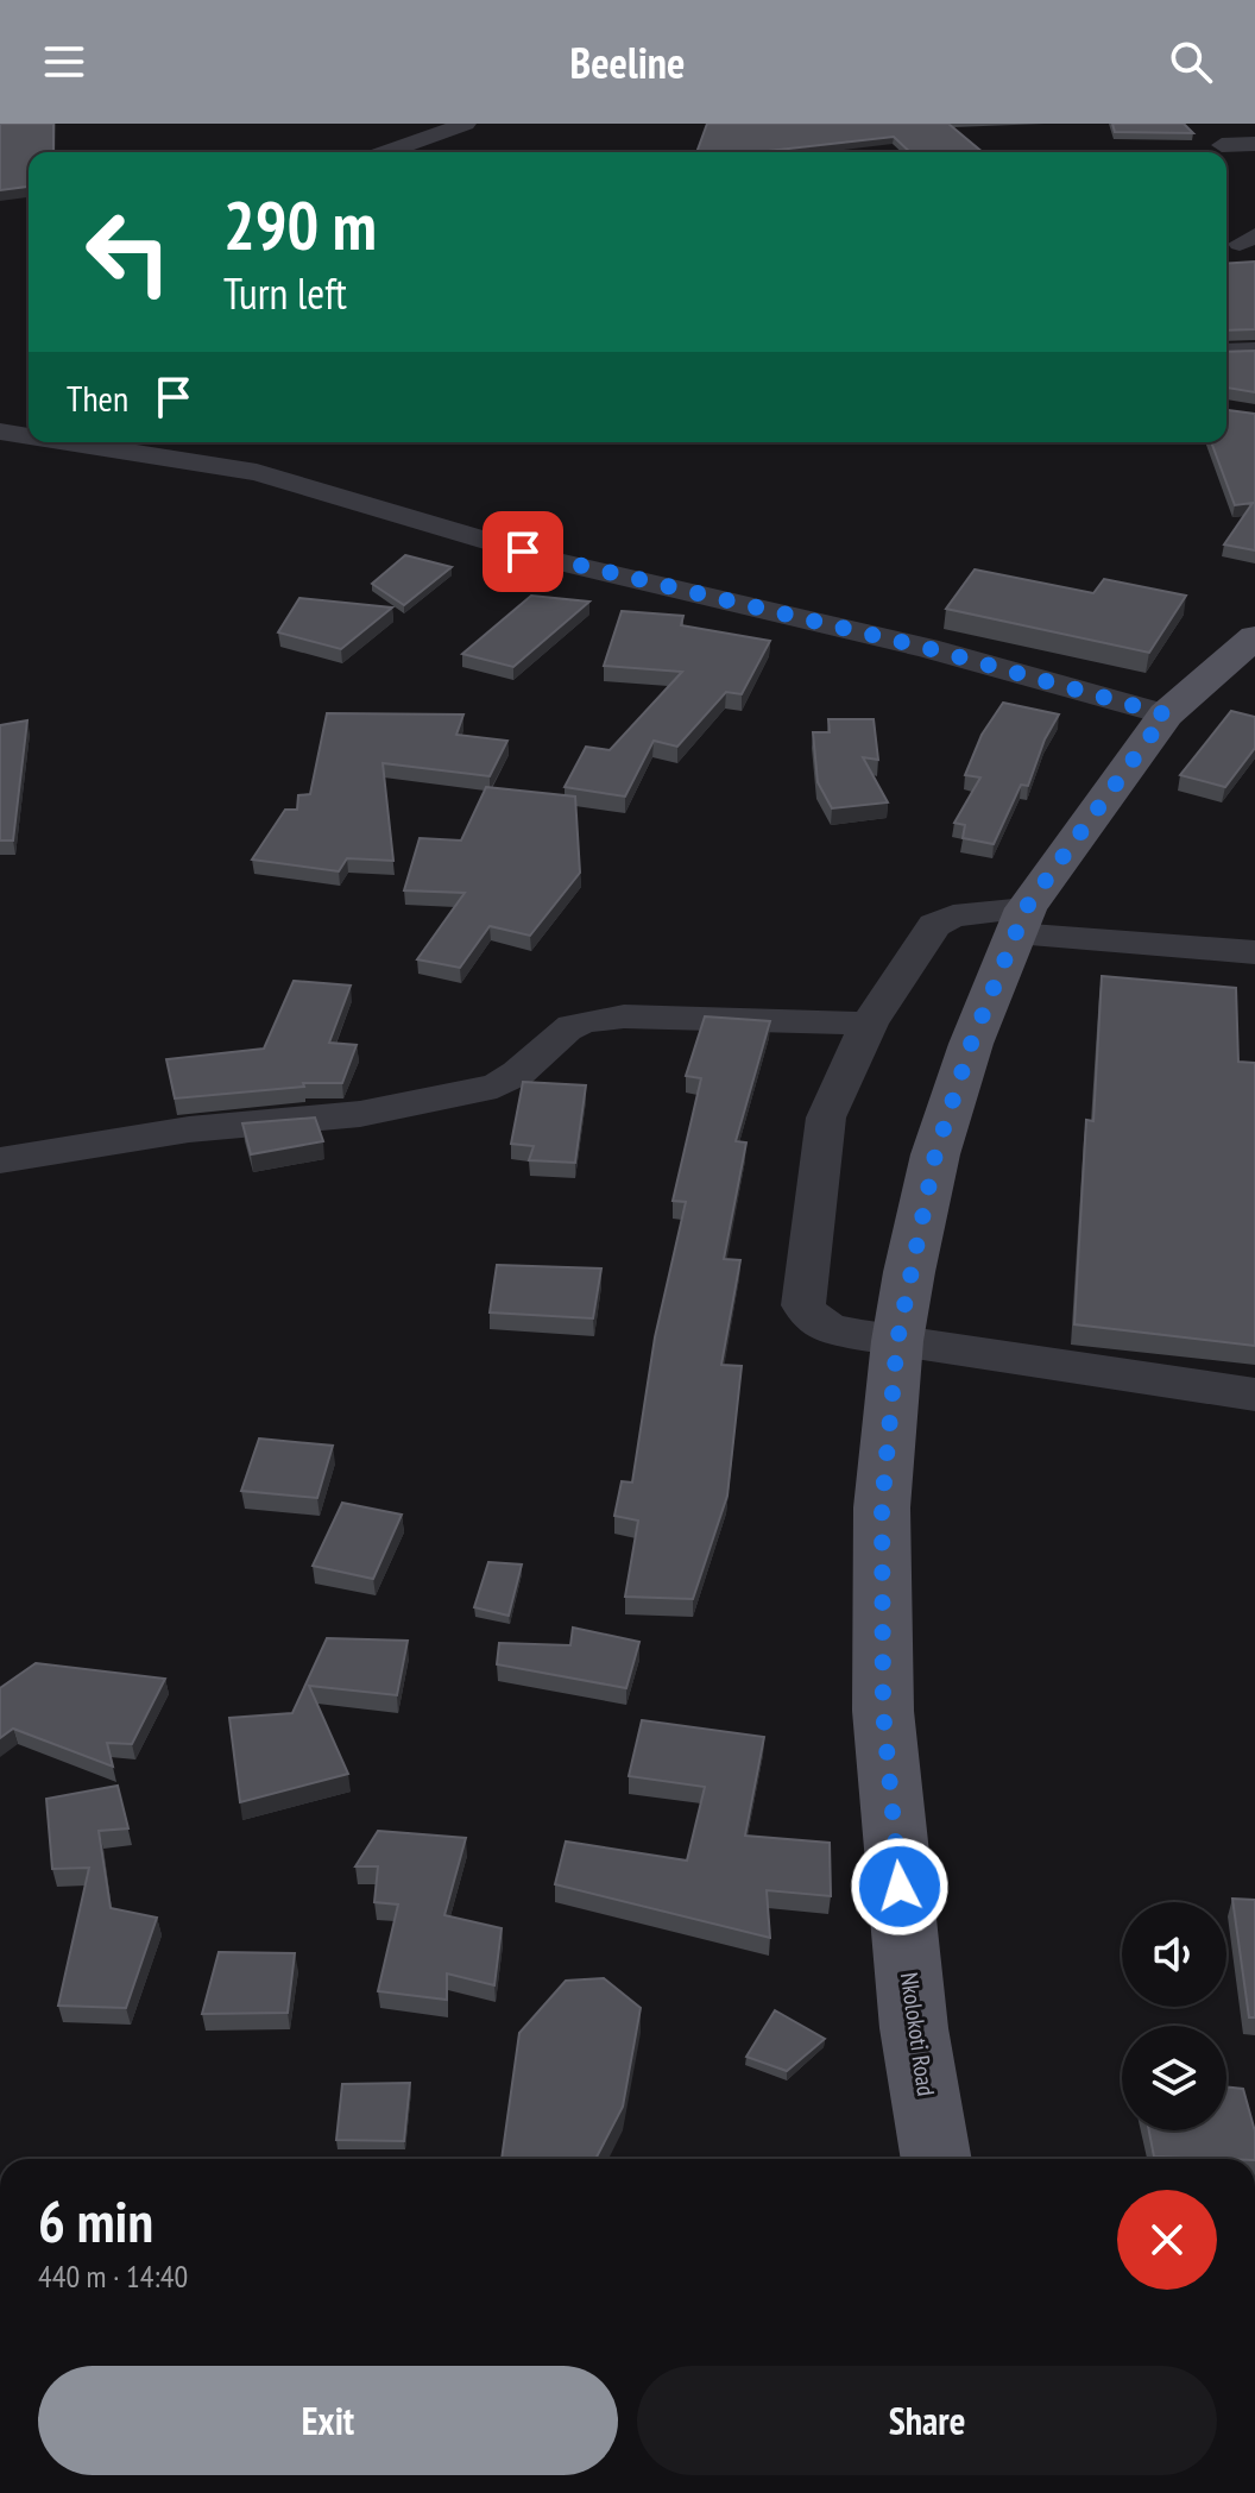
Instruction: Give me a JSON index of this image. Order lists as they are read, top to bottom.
{
  "streets": {
    "main road": ["Nkolokoti Road"]
  },
  "page": {
    "header": "Beeline",
    "turn": ["290 m", "Turn left"],
    "then": "Then",
    "heading": ["6 min", "440 m · 14:40"],
    "buttons": ["Exit", "Share"]
  }
}
